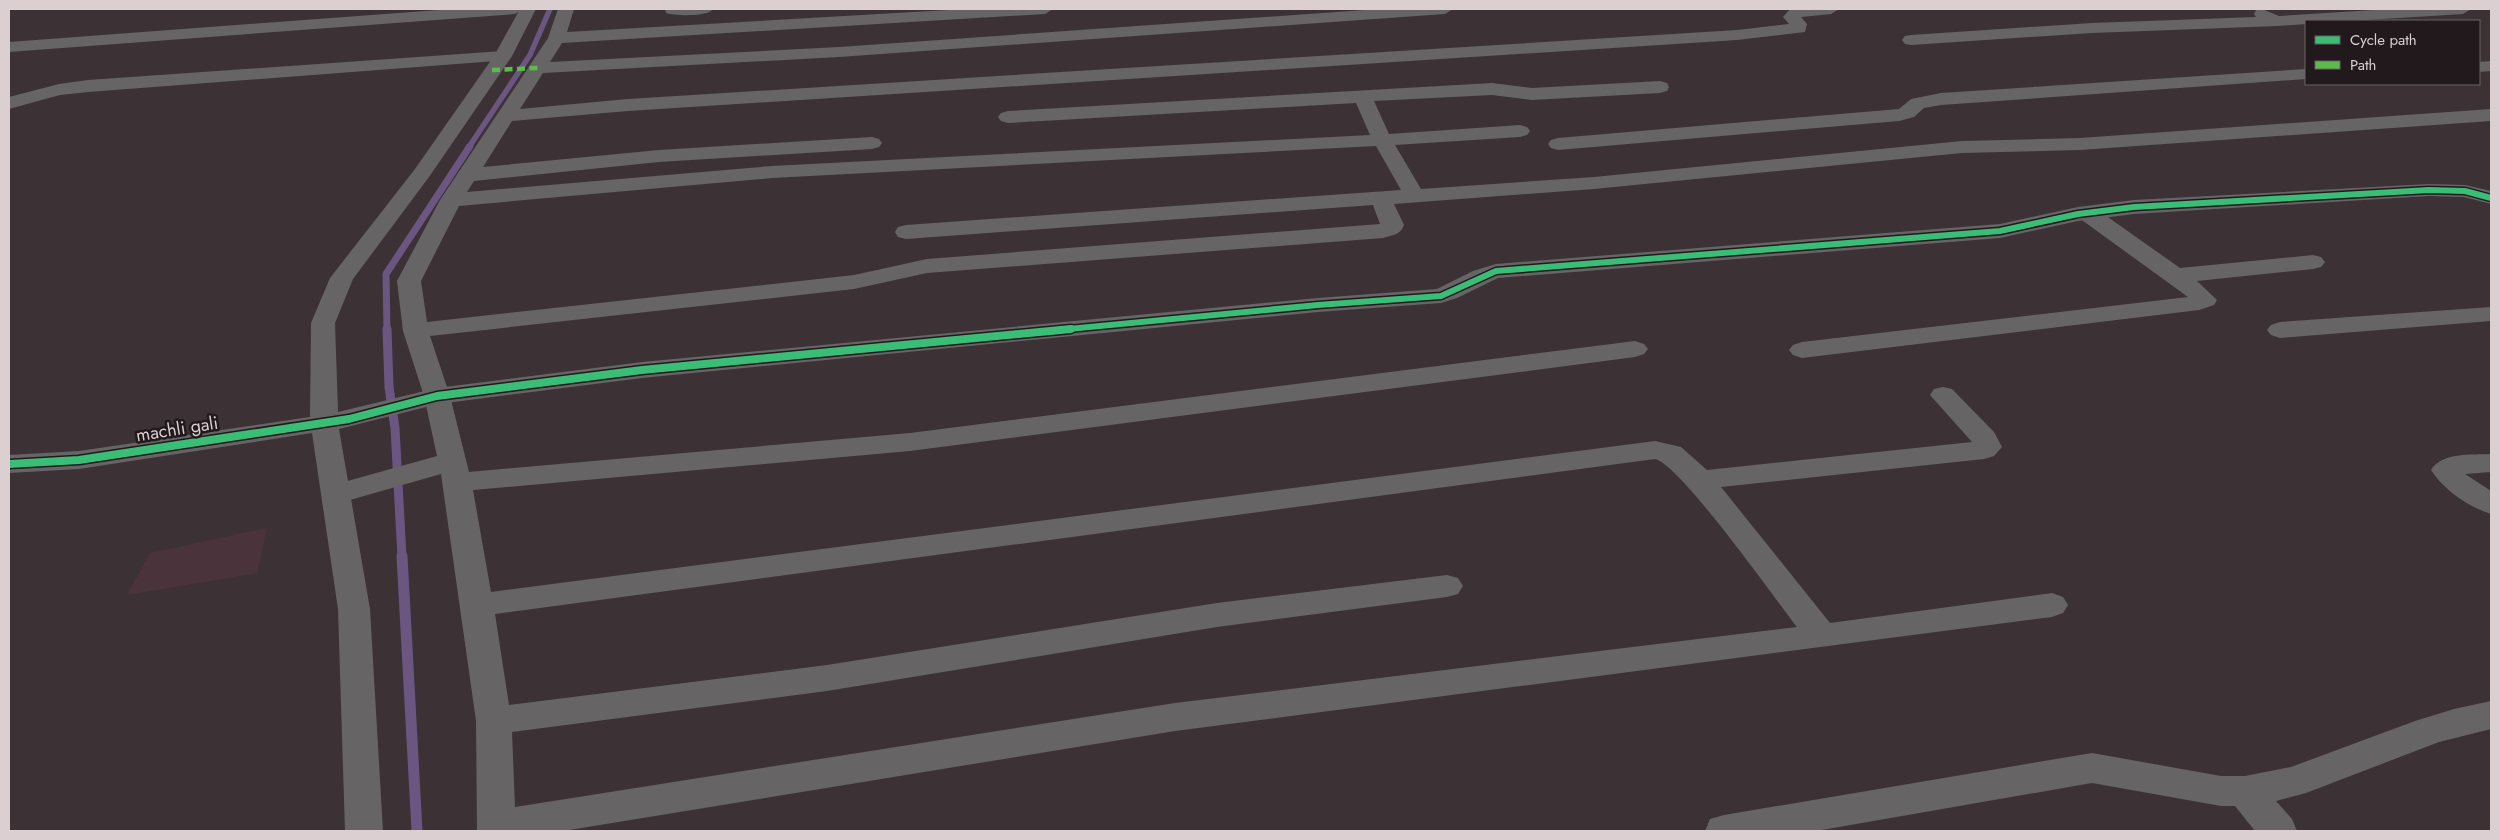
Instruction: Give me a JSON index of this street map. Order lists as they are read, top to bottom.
{
  "streets": {
    "street": ["machli gali"]
  },
  "legend": ["Cycle path", "Path"]
}
